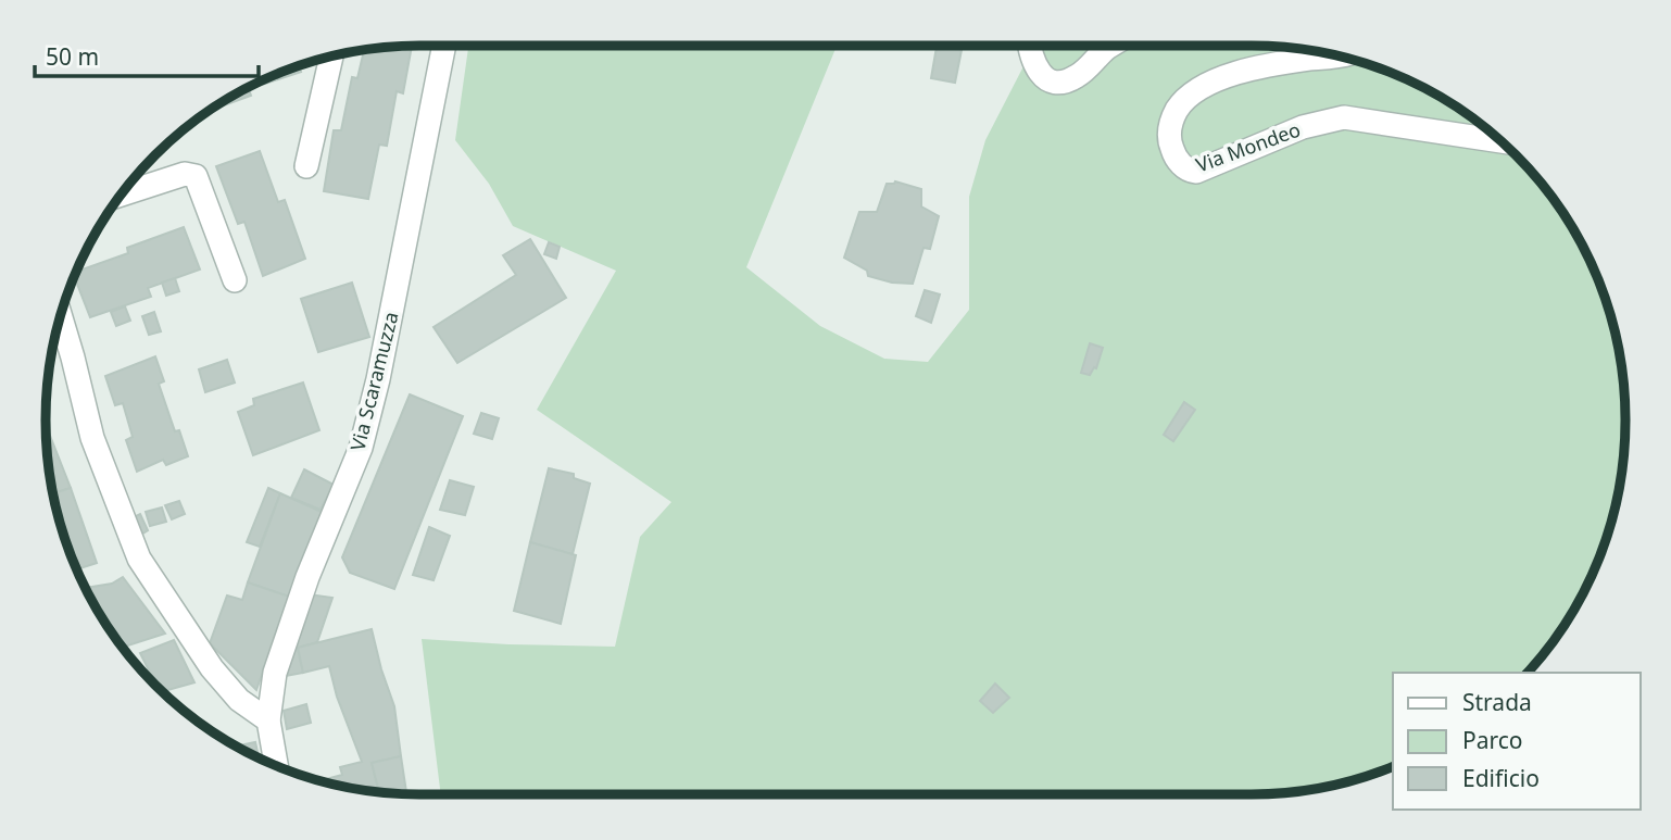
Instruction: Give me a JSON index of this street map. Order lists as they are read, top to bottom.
{
  "streets": {
    "street": ["Via Mondeo", "Via Scaramuzza"]
  },
  "legend": ["Strada", "Parco", "Edificio"],
  "scale_bar": "50 m"
}
